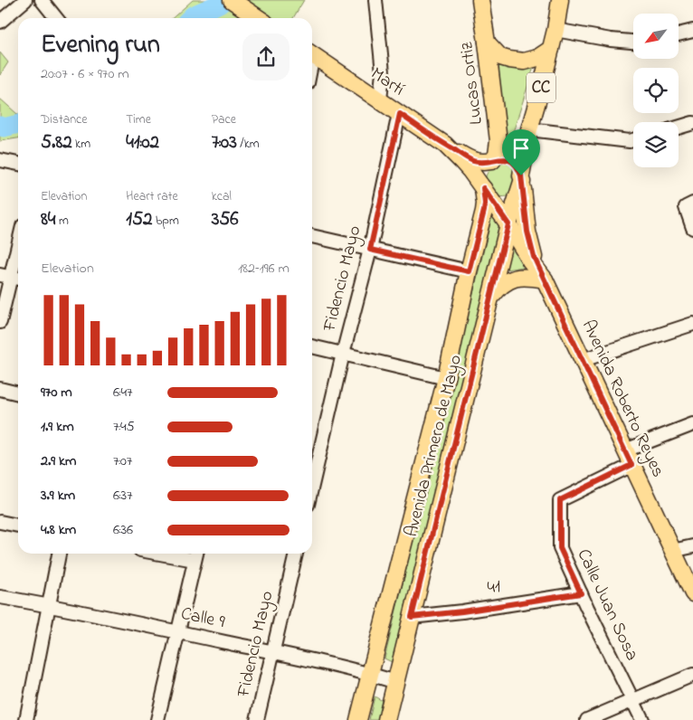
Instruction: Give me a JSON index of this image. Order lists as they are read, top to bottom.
{
  "streets": {
    "main road": [
      "Martí",
      "Lucas Ortiz",
      "CC",
      "Avenida Roberto Reyes",
      "Avenida Primero de Mayo"
    ],
    "street": [
      "Fidencio Mayo",
      "41",
      "Calle Juan Sosa",
      "Calle 9"
    ]
  },
  "crossings": [
    ["Martí", "Lucas Ortiz"],
    ["Martí", "CC"],
    ["Martí", "Fidencio Mayo"],
    ["Martí", "Avenida Roberto Reyes"],
    ["Martí", "Avenida Primero de Mayo"],
    ["Lucas Ortiz", "Avenida Primero de Mayo"],
    ["CC", "Avenida Primero de Mayo"],
    ["Fidencio Mayo", "Calle 9"],
    ["Avenida Roberto Reyes", "Avenida Primero de Mayo"],
    ["Avenida Roberto Reyes", "Calle Juan Sosa"],
    ["Avenida Primero de Mayo", "41"],
    ["Avenida Primero de Mayo", "Calle 9"],
    ["41", "Calle Juan Sosa"]
  ],
  "north": "bottom left",
  "page": {
    "heading": ["Evening run", "20:07 · 6 × 970 m"],
    "stats": [
      ["Distance", "5.82 km"],
      ["Time", "41:02"],
      ["Pace", "7:03 /km"],
      ["Elevation", "84 m"],
      ["Heart rate", "152 bpm"],
      ["kcal", "356"]
    ],
    "chart": ["Elevation", "182–196 m"],
    "list": [
      {
        "name": "970 m",
        "note": "6:47"
      },
      {
        "name": "1.9 km",
        "note": "7:45"
      },
      {
        "name": "2.9 km",
        "note": "7:07"
      },
      {
        "name": "3.9 km",
        "note": "6:37"
      },
      {
        "name": "4.8 km",
        "note": "6:36"
      }
    ]
  }
}
